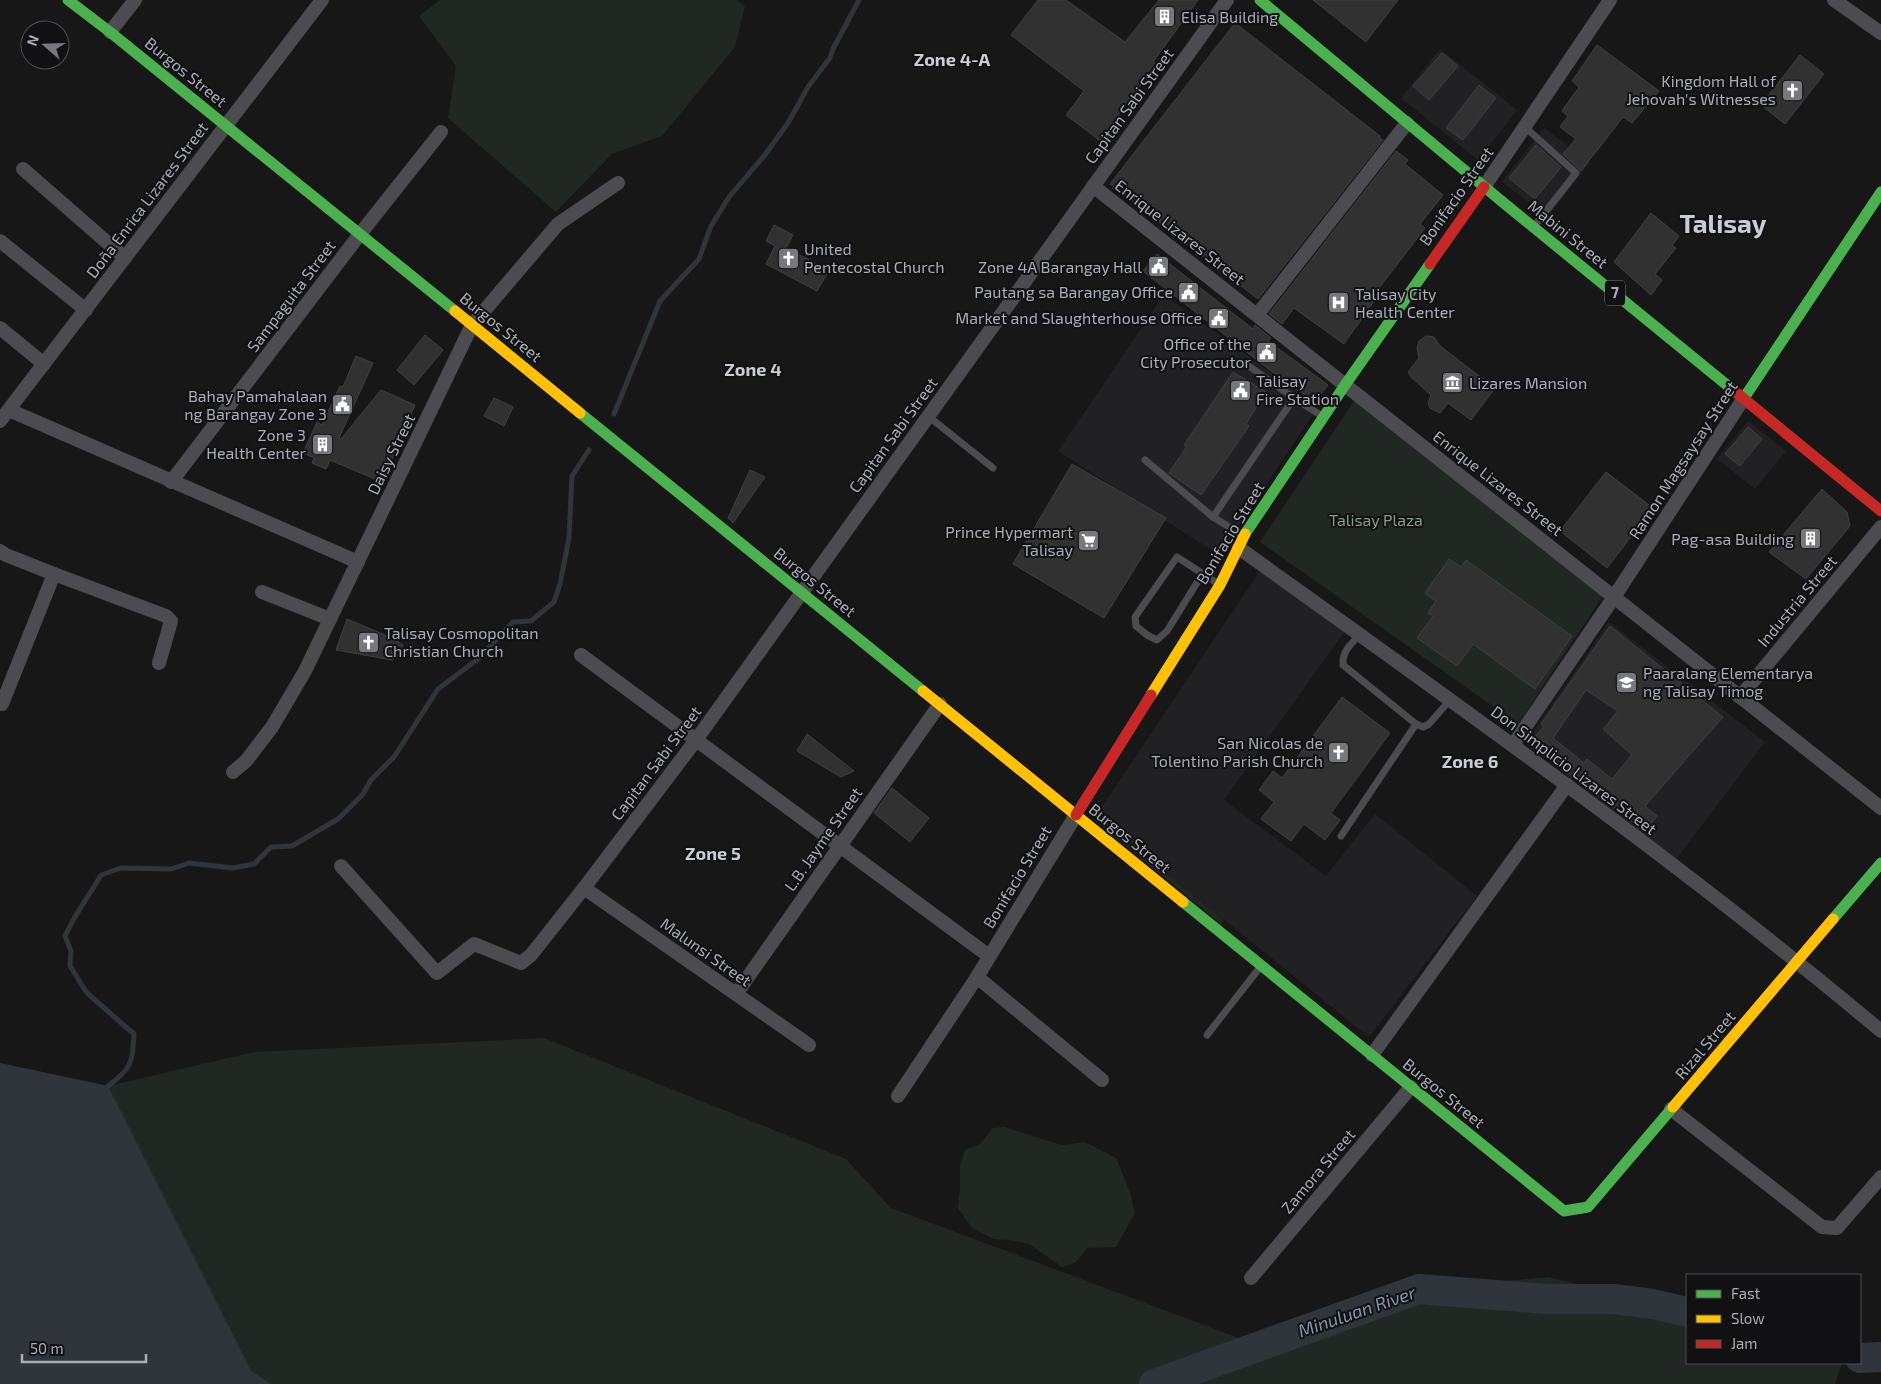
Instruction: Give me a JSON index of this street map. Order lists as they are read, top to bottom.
{
  "streets": {
    "street": [
      "Burgos Street",
      "Capitan Sabi Street",
      "Bonifacio Street",
      "Doña Enrica Lizares Street",
      "Enrique Lizares Street",
      "Mabini Street",
      "7",
      "Sampaguita Street",
      "Daisy Street",
      "Ramon Magsaysay Street",
      "Industria Street",
      "Don Simplicio Lizares Street",
      "L.B. Jayme Street",
      "Malunsi Street",
      "Rizal Street",
      "Zamora Street"
    ]
  },
  "crossings": [
    ["Burgos Street", "Capitan Sabi Street"],
    ["Burgos Street", "Bonifacio Street"],
    ["Burgos Street", "Doña Enrica Lizares Street"],
    ["Burgos Street", "Sampaguita Street"],
    ["Burgos Street", "Daisy Street"],
    ["Burgos Street", "L.B. Jayme Street"],
    ["Burgos Street", "Rizal Street"],
    ["Burgos Street", "Zamora Street"],
    ["Capitan Sabi Street", "Enrique Lizares Street"],
    ["Capitan Sabi Street", "Malunsi Street"],
    ["Bonifacio Street", "Enrique Lizares Street"],
    ["Bonifacio Street", "Mabini Street"],
    ["Bonifacio Street", "Don Simplicio Lizares Street"],
    ["Enrique Lizares Street", "Ramon Magsaysay Street"],
    ["Enrique Lizares Street", "Industria Street"],
    ["Mabini Street", "Ramon Magsaysay Street"],
    ["Ramon Magsaysay Street", "Don Simplicio Lizares Street"],
    ["Don Simplicio Lizares Street", "Rizal Street"],
    ["L.B. Jayme Street", "Malunsi Street"]
  ],
  "districts": [
    "Zone 4-A",
    "Talisay",
    "Zone 4",
    "Zone 6",
    "Zone 5"
  ],
  "water": ["Minuluan River"],
  "parks": ["Talisay Plaza"],
  "places": {
    "building": ["Elisa Building", "Zone 3 Health Center", "Pag-asa Building"],
    "church": [
      "Kingdom Hall of Jehovah's Witnesses",
      "United Pentecostal Church",
      "Talisay Cosmopolitan Christian Church",
      "San Nicolas de Tolentino Parish Church"
    ],
    "public building": [
      "Zone 4A Barangay Hall",
      "Pautang sa Barangay Office",
      "Market and Slaughterhouse Office",
      "Office of the City Prosecutor",
      "Talisay Fire Station",
      "Bahay Pamahalaan ng Barangay Zone 3"
    ],
    "hospital": ["Talisay City Health Center"],
    "museum": ["Lizares Mansion"],
    "supermarket": ["Prince Hypermart Talisay"],
    "school or university": ["Paaralang Elementarya ng Talisay Timog"]
  },
  "legend": ["Fast", "Slow", "Jam"],
  "scale_bar": "50 m",
  "north": "left"
}
